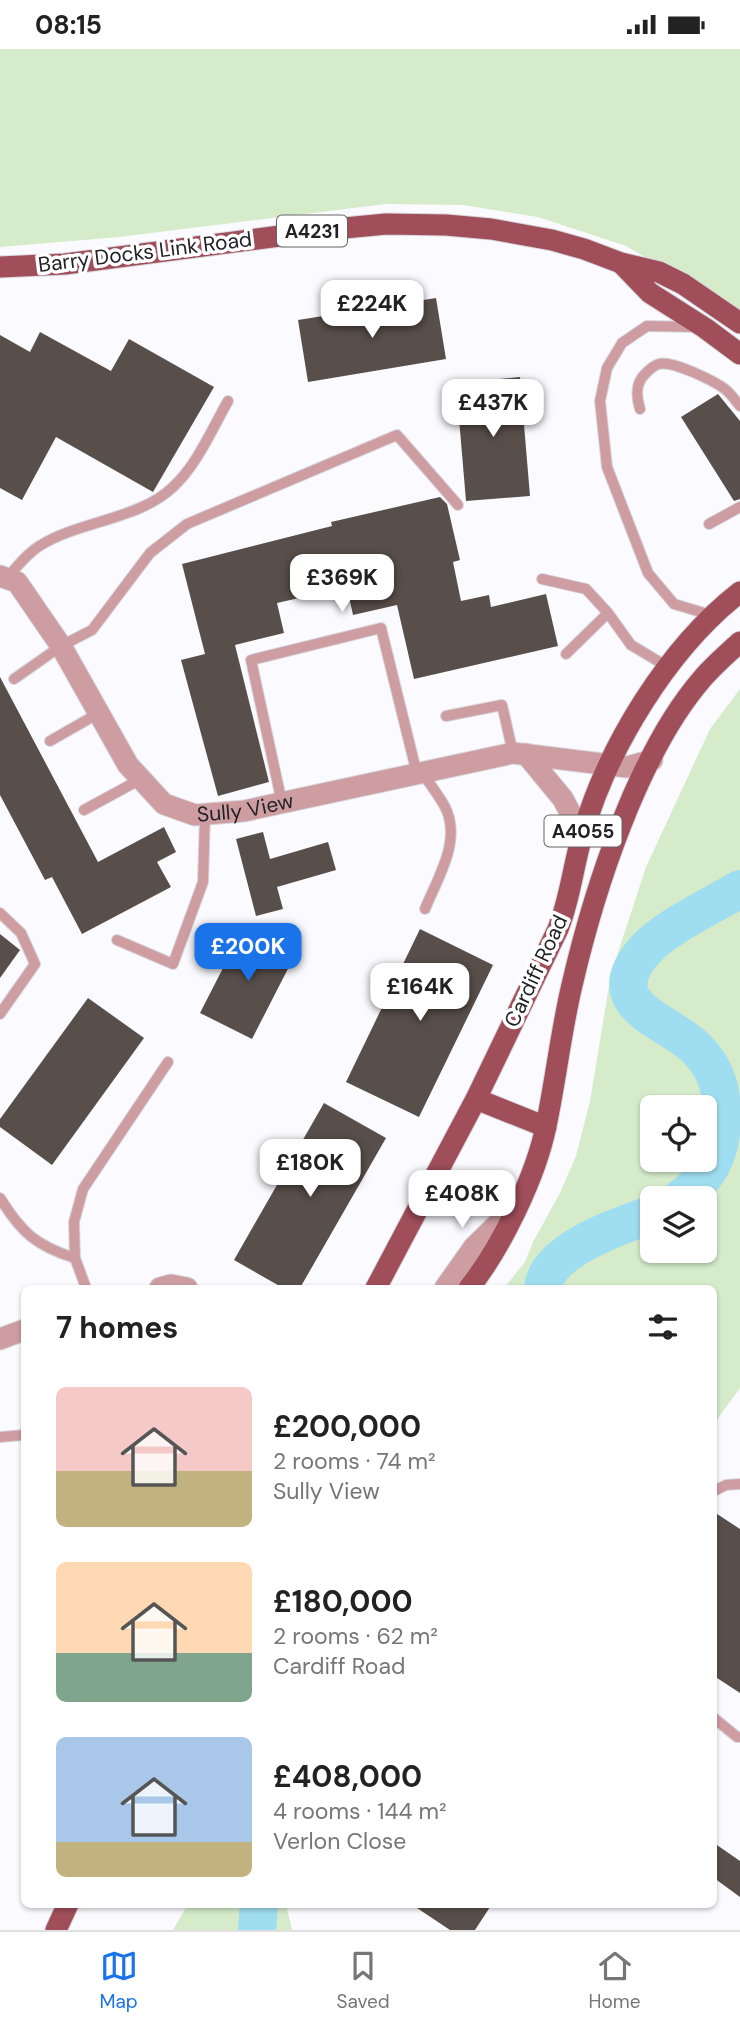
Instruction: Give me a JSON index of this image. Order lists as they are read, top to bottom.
{
  "streets": {
    "main road": [
      "A4231",
      "Barry Docks Link Road",
      "A4055",
      "Cardiff Road"
    ],
    "street": ["Sully View"]
  },
  "crossings": [
    ["Sully View", "Cardiff Road"]
  ],
  "page": {
    "status": "08:15",
    "price": [
      "£224K",
      "£437K",
      "£369K",
      "£200K",
      "£164K",
      "£180K",
      "£408K"
    ],
    "heading": "7 homes",
    "list": [
      {
        "name": "£200,000",
        "note": "2 rooms · 74 m² · Sully View"
      },
      {
        "name": "£180,000",
        "note": "2 rooms · 62 m² · Cardiff Road"
      },
      {
        "name": "£408,000",
        "note": "4 rooms · 144 m² · Verlon Close"
      }
    ],
    "tabs": ["Map", "Saved", "Home"]
  }
}
